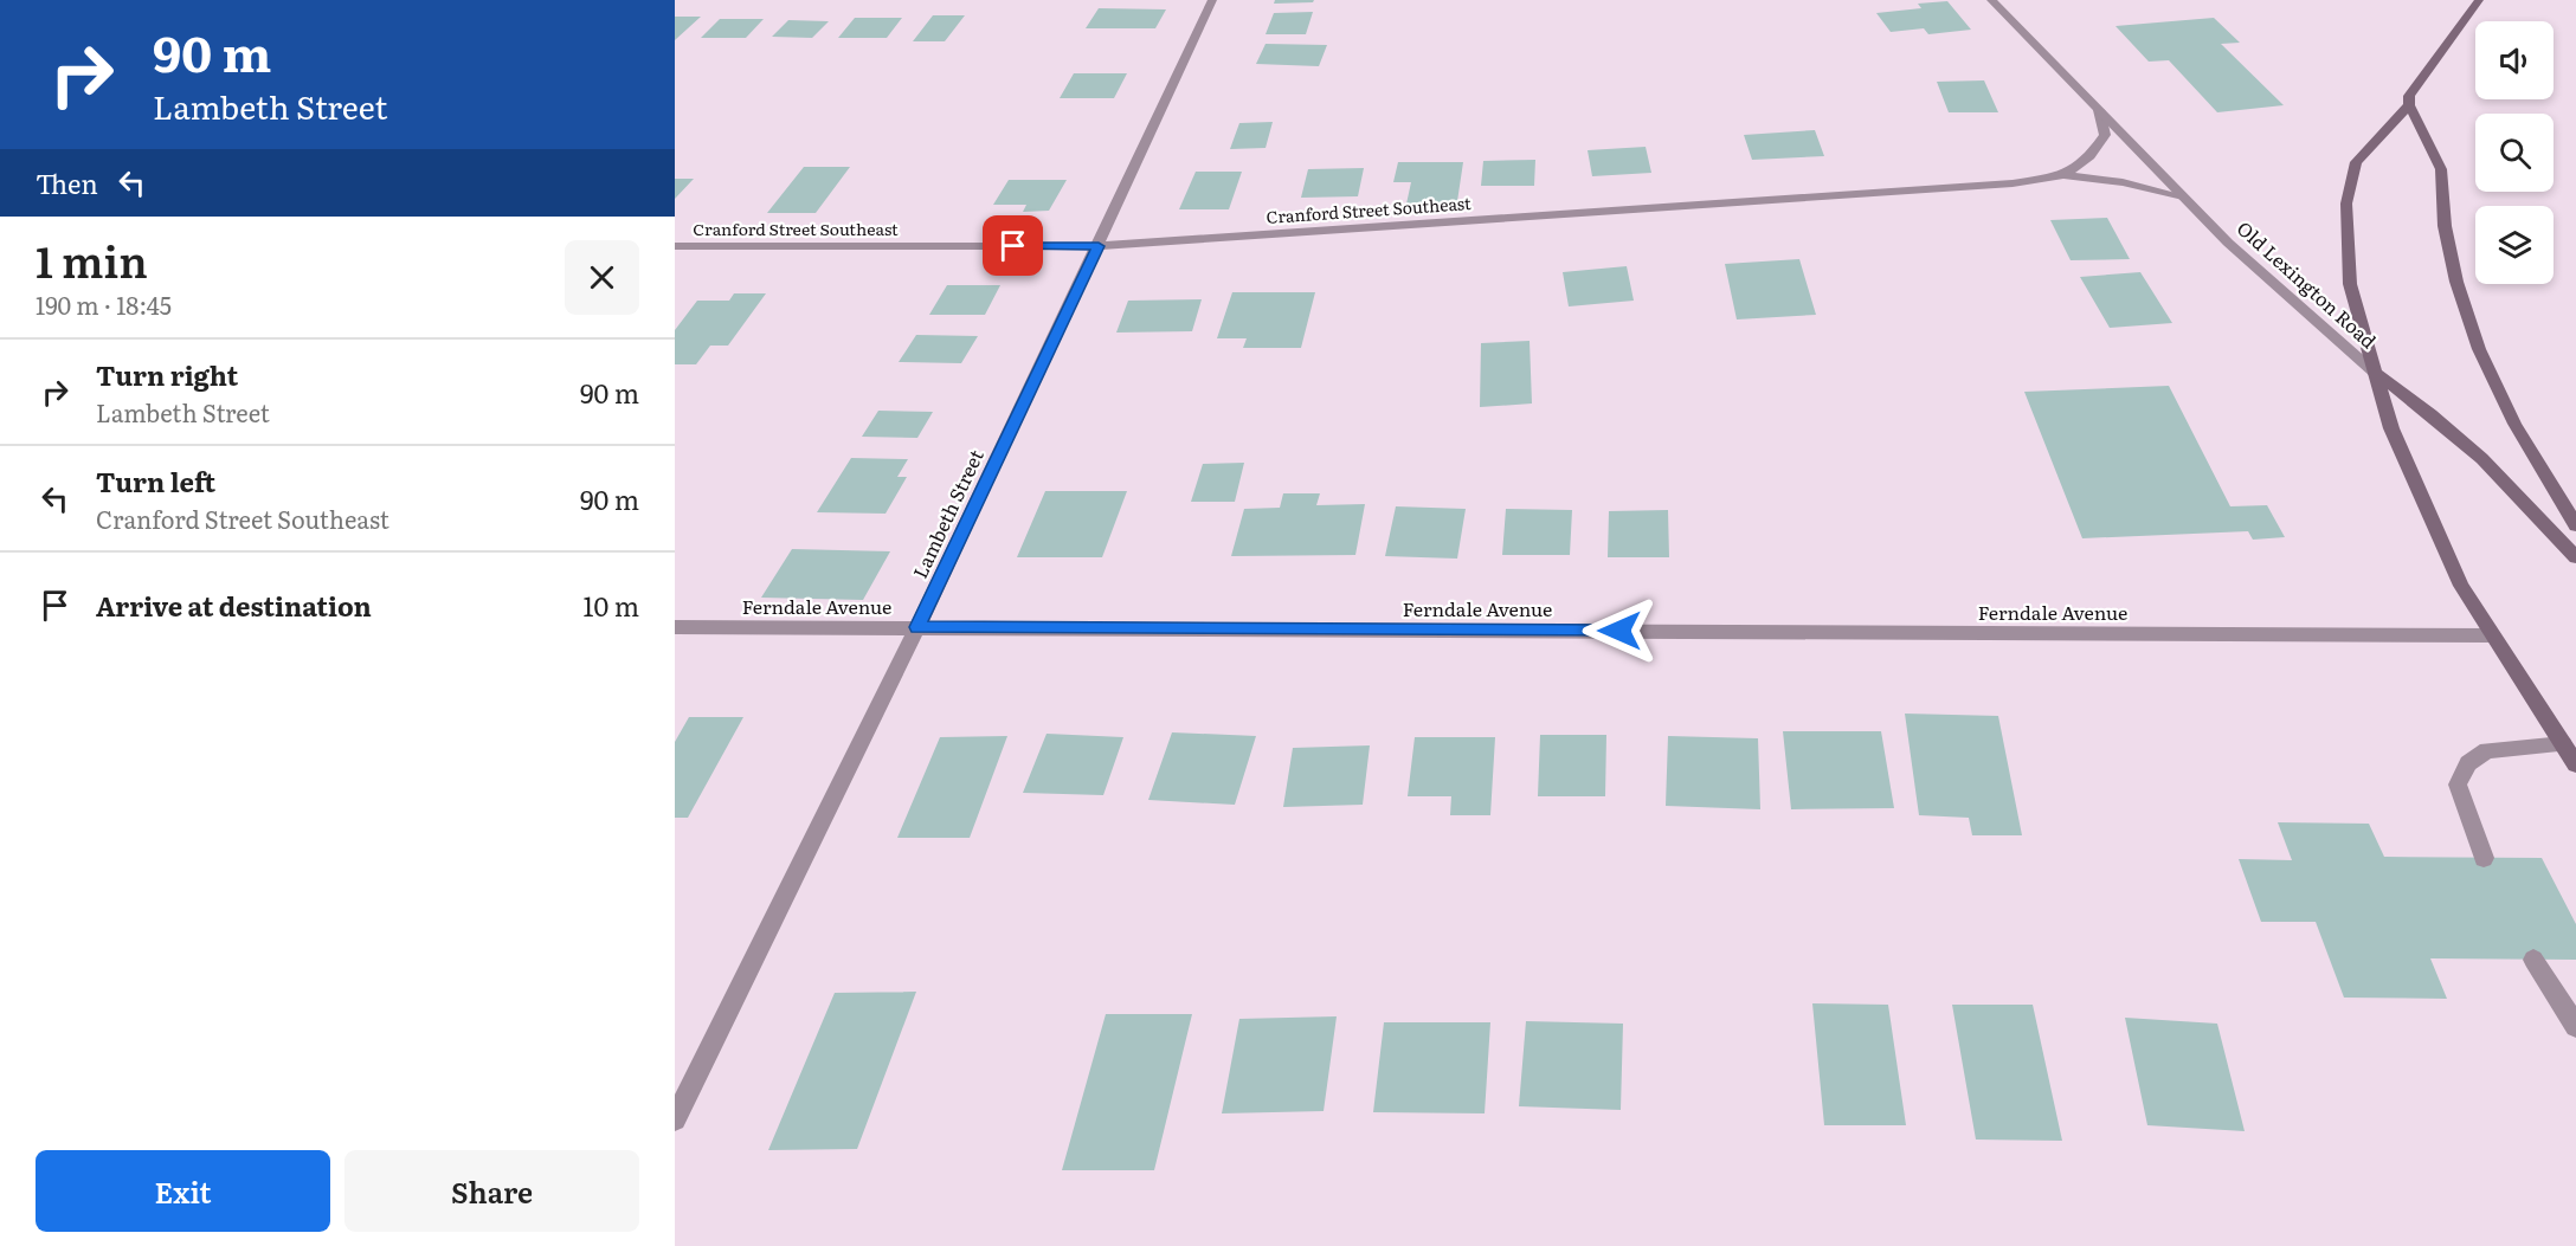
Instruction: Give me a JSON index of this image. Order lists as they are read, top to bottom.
{
  "streets": {
    "main road": ["Old Lexington Road"],
    "street": ["Cranford Street Southeast", "Lambeth Street", "Ferndale Avenue"]
  },
  "crossings": [
    ["Cranford Street Southeast", "Old Lexington Road"],
    ["Cranford Street Southeast", "Lambeth Street"],
    ["Old Lexington Road", "Ferndale Avenue"],
    ["Lambeth Street", "Ferndale Avenue"]
  ],
  "page": {
    "turn": ["90 m", "Lambeth Street"],
    "then": "Then",
    "heading": ["1 min", "190 m · 18:45"],
    "list": [
      {
        "name": "Turn right",
        "note": "Lambeth Street",
        "value": "90 m"
      },
      {
        "name": "Turn left",
        "note": "Cranford Street Southeast",
        "value": "90 m"
      },
      {
        "name": "Arrive at destination",
        "value": "10 m"
      }
    ],
    "buttons": ["Exit", "Share"]
  }
}
